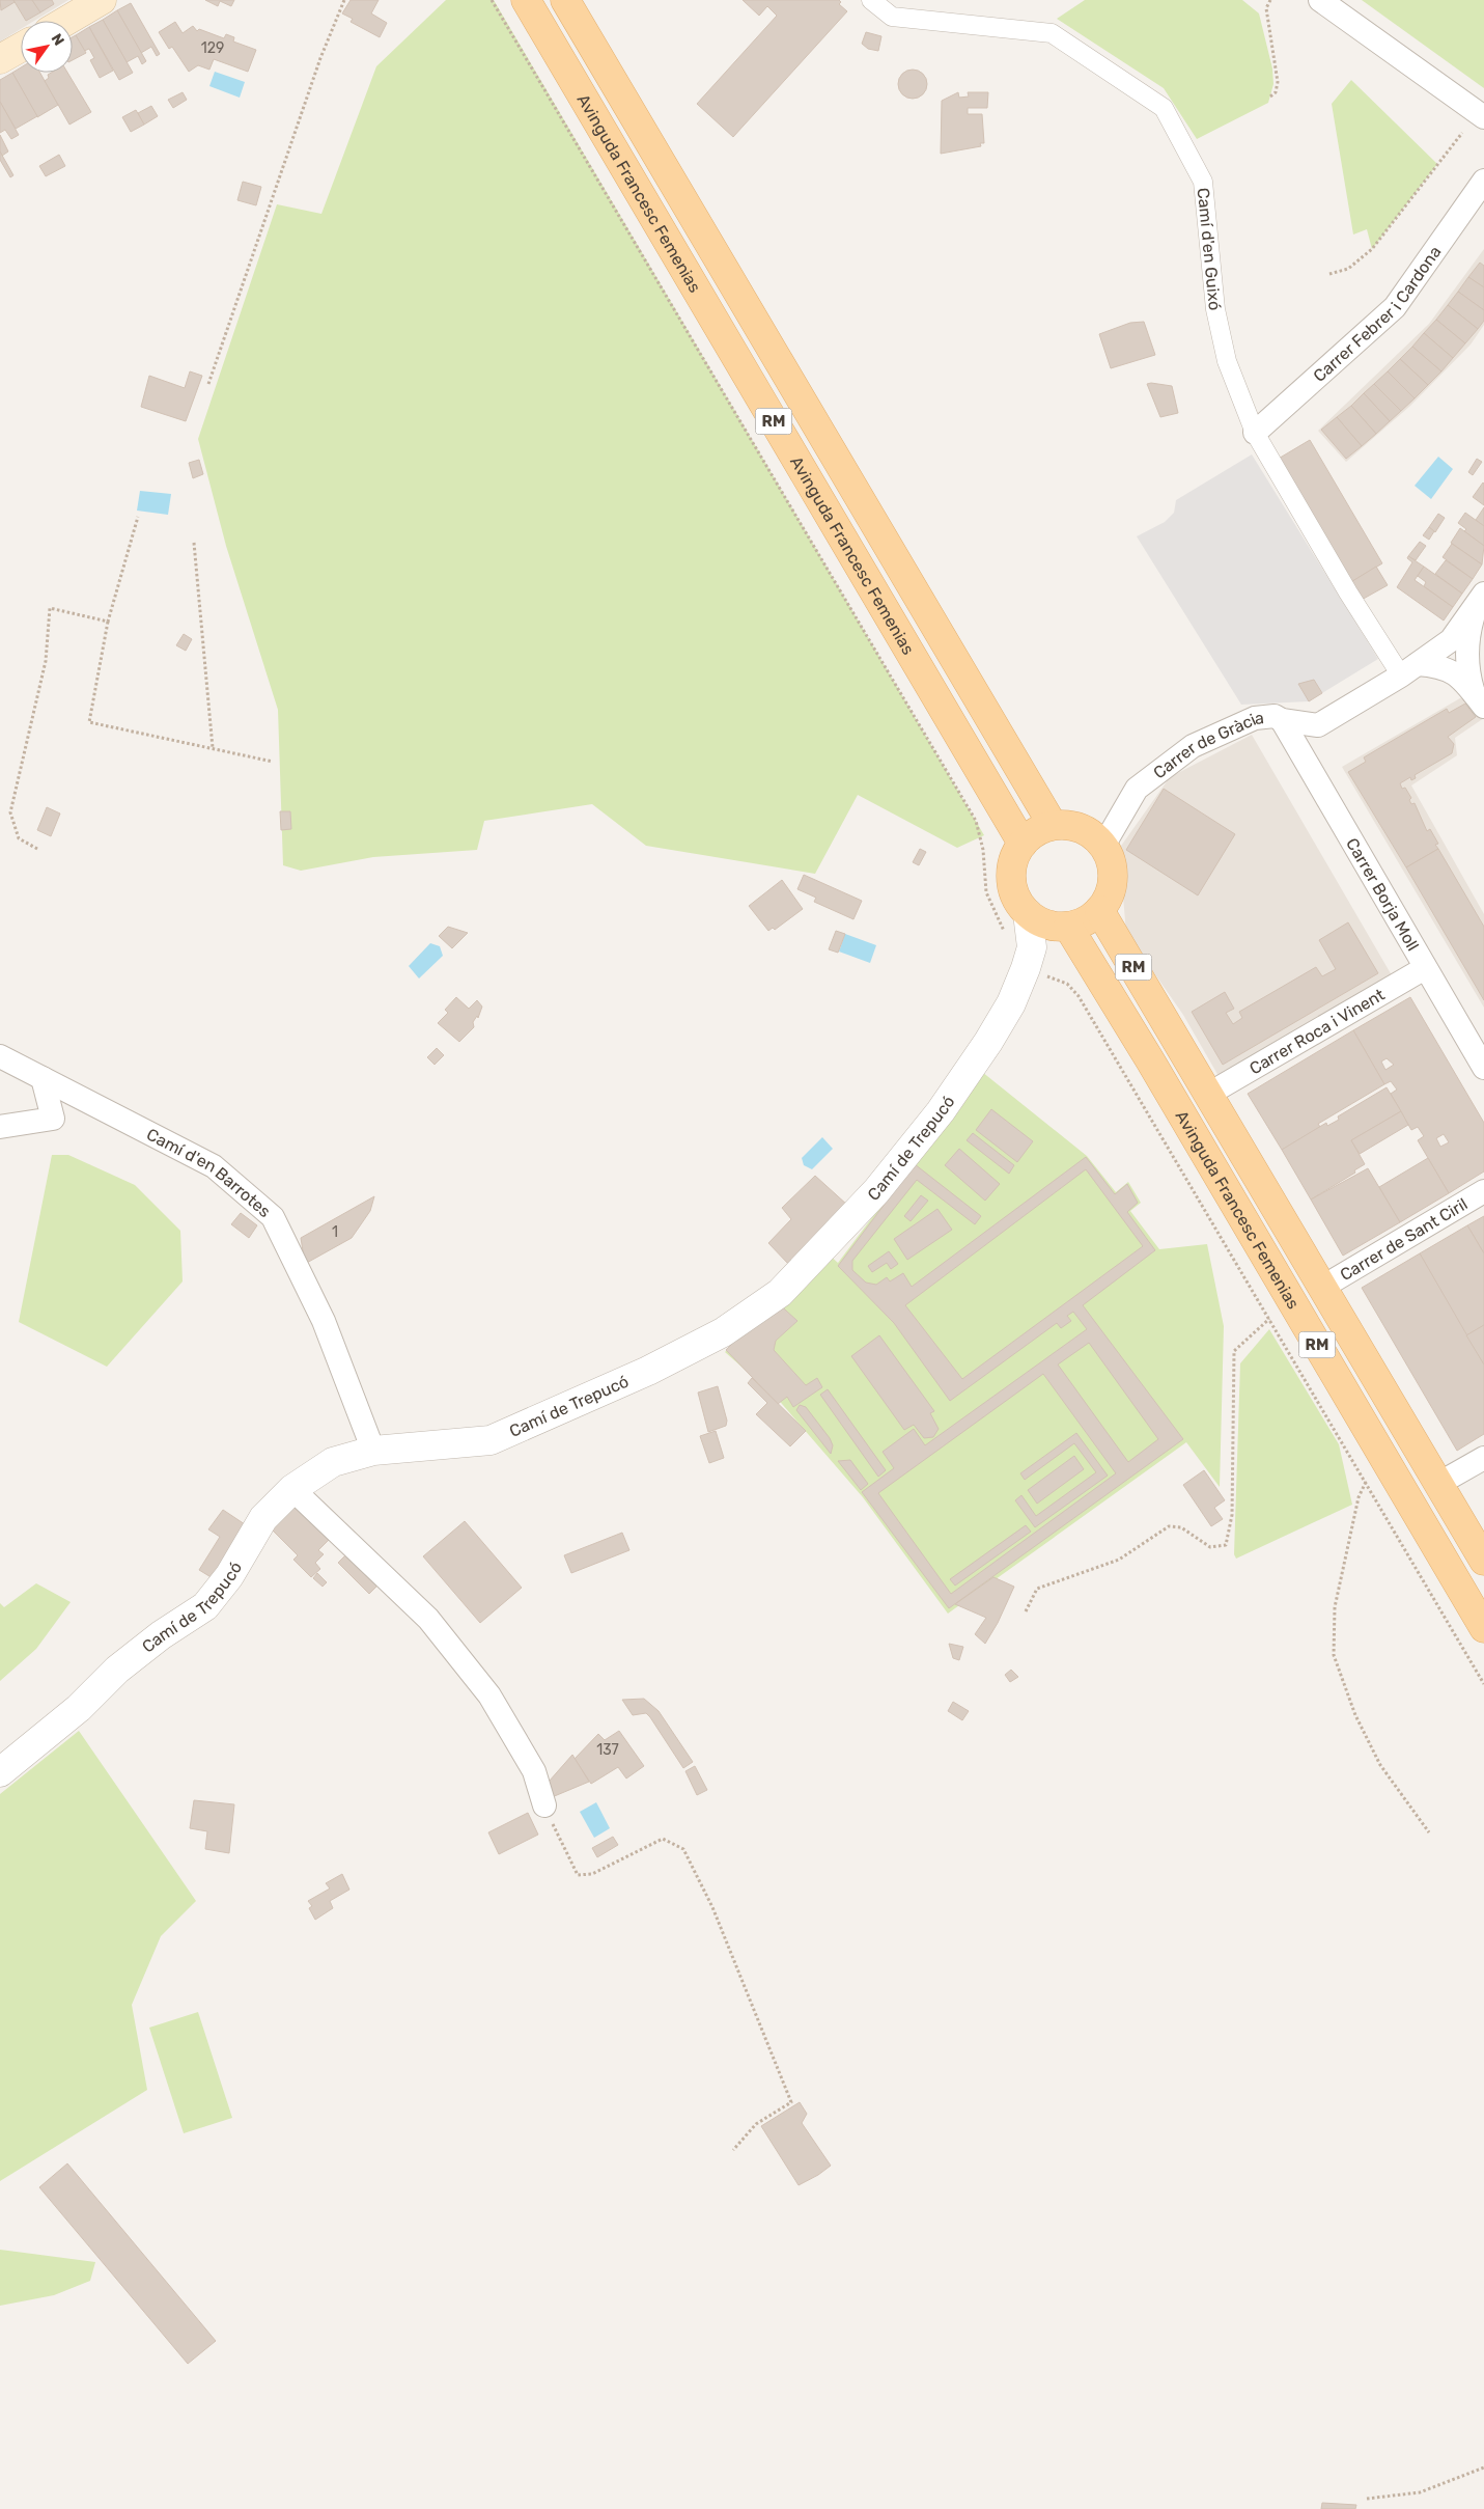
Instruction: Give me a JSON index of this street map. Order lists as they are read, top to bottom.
{
  "streets": {
    "main road": ["Avinguda Francesc Femenias", "RM"],
    "street": [
      "Camí d'en Guixó",
      "Carrer Febrer i Cardona",
      "Carrer de Gràcia",
      "Carrer Borja Moll",
      "Carrer Roca i Vinent",
      "Camí de Trepucó",
      "Camí d'en Barrotes",
      "Carrer de Sant Ciril"
    ]
  },
  "crossings": [
    ["Avinguda Francesc Femenias", "Carrer de Gràcia"],
    ["Avinguda Francesc Femenias", "Carrer Roca i Vinent"],
    ["Avinguda Francesc Femenias", "Camí de Trepucó"],
    ["Avinguda Francesc Femenias", "Carrer de Sant Ciril"],
    ["Camí d'en Guixó", "Carrer Febrer i Cardona"],
    ["Camí d'en Guixó", "Carrer de Gràcia"],
    ["Carrer de Gràcia", "Carrer Borja Moll"],
    ["Carrer de Gràcia", "Camí de Trepucó"],
    ["Carrer Borja Moll", "Carrer Roca i Vinent"],
    ["Camí de Trepucó", "Camí d'en Barrotes"]
  ],
  "house_numbers": ["129", "1", "137"],
  "north": "top right"
}
